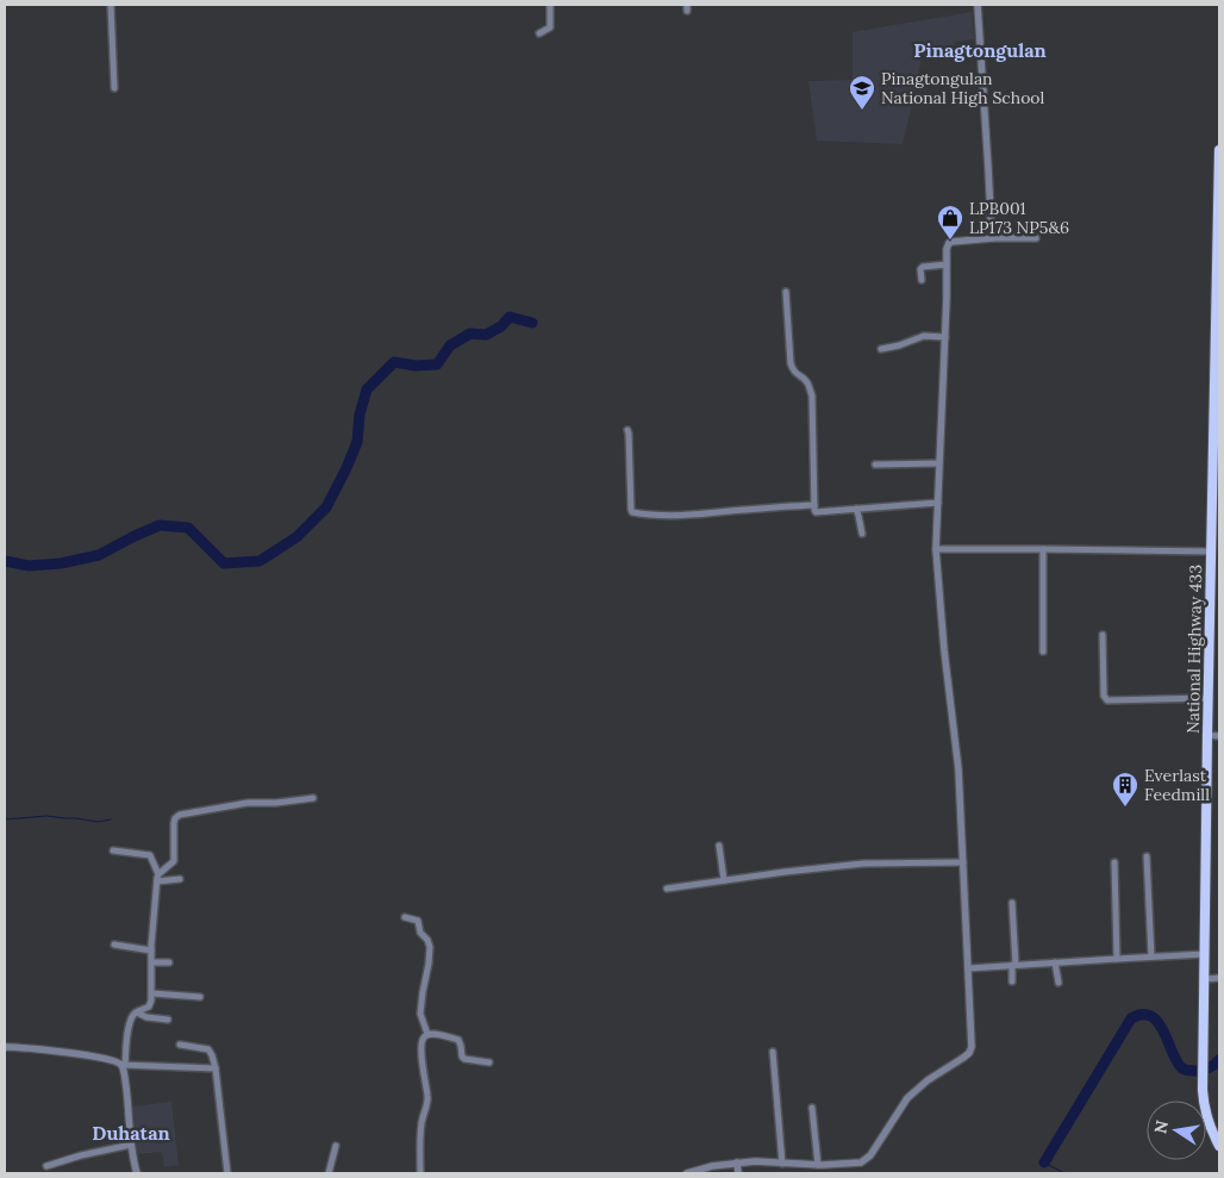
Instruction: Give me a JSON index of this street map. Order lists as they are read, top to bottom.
{
  "streets": {
    "main road": ["National Highway 433"]
  },
  "districts": ["Pinagtongulan", "Duhatan"],
  "places": {
    "school or university": ["Pinagtongulan National High School"],
    "shop": ["LPB001 LP173 NP5&6"],
    "building": ["Everlast Feedmill"]
  },
  "north": "left"
}
